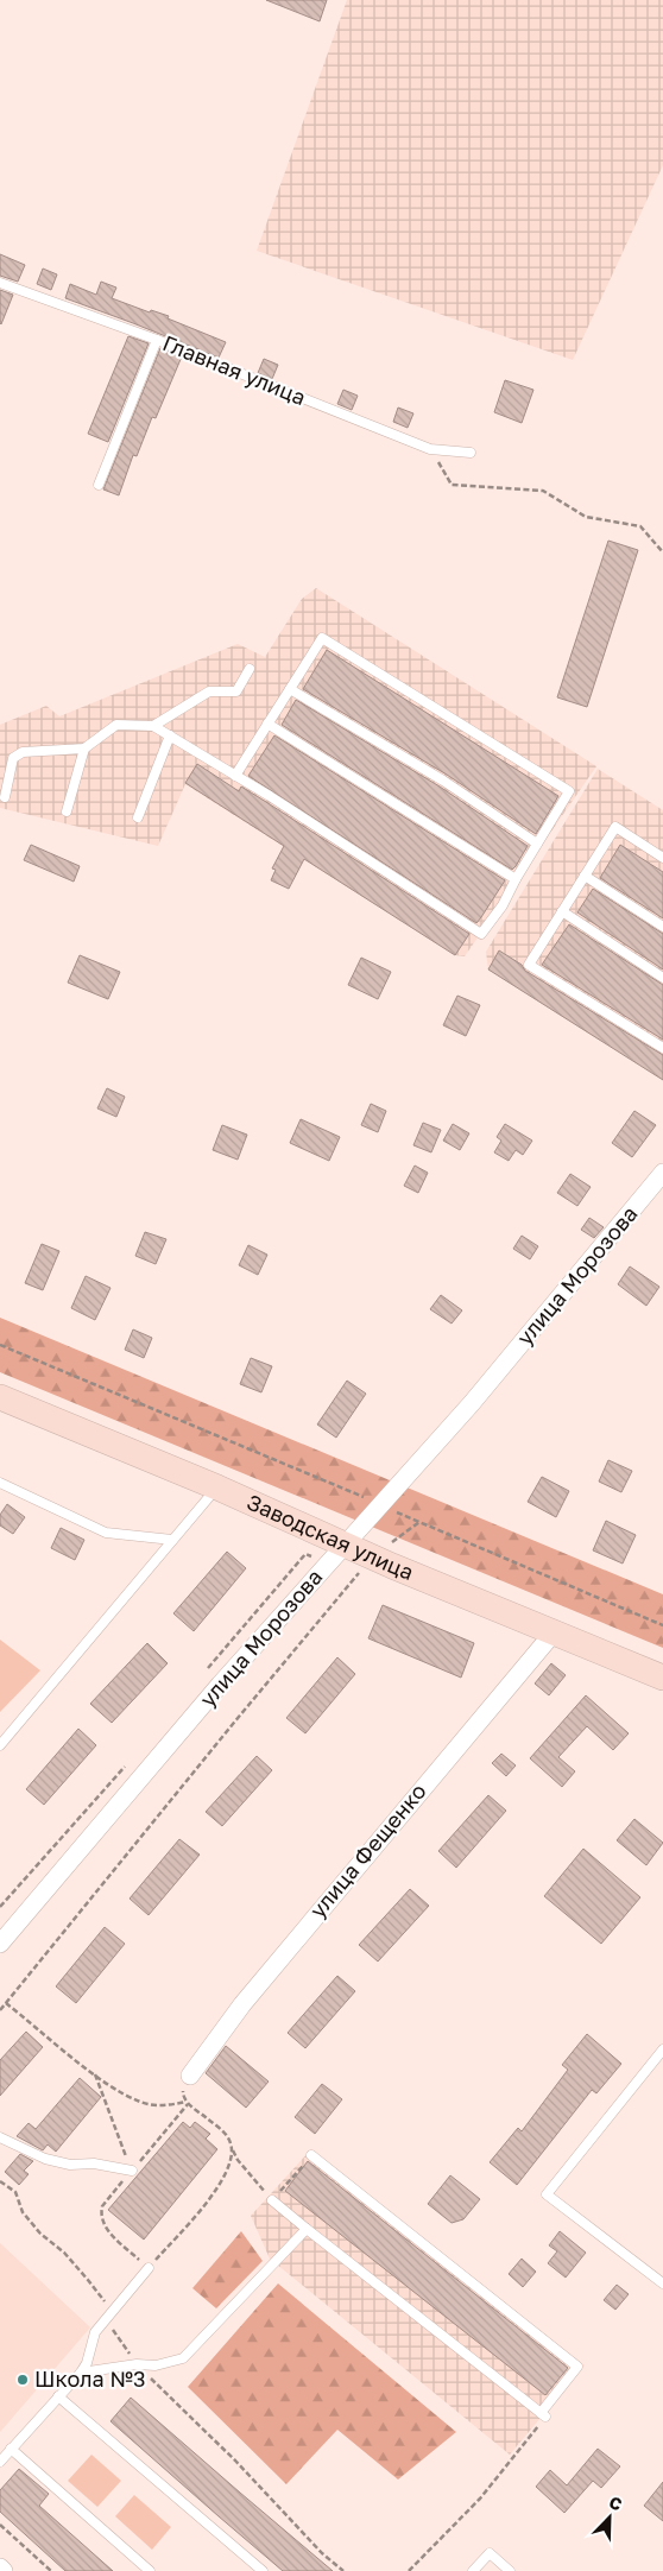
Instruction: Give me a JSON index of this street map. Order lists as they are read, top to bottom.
{
  "streets": {
    "street": ["улица Морозова", "Заводская улица", "улица Фещенко"],
    "lane": ["Главная улица"]
  },
  "crossings": [
    ["улица Морозова", "Заводская улица"],
    ["Заводская улица", "улица Фещенко"]
  ],
  "places": ["Школа №3"],
  "north": "top right"
}
